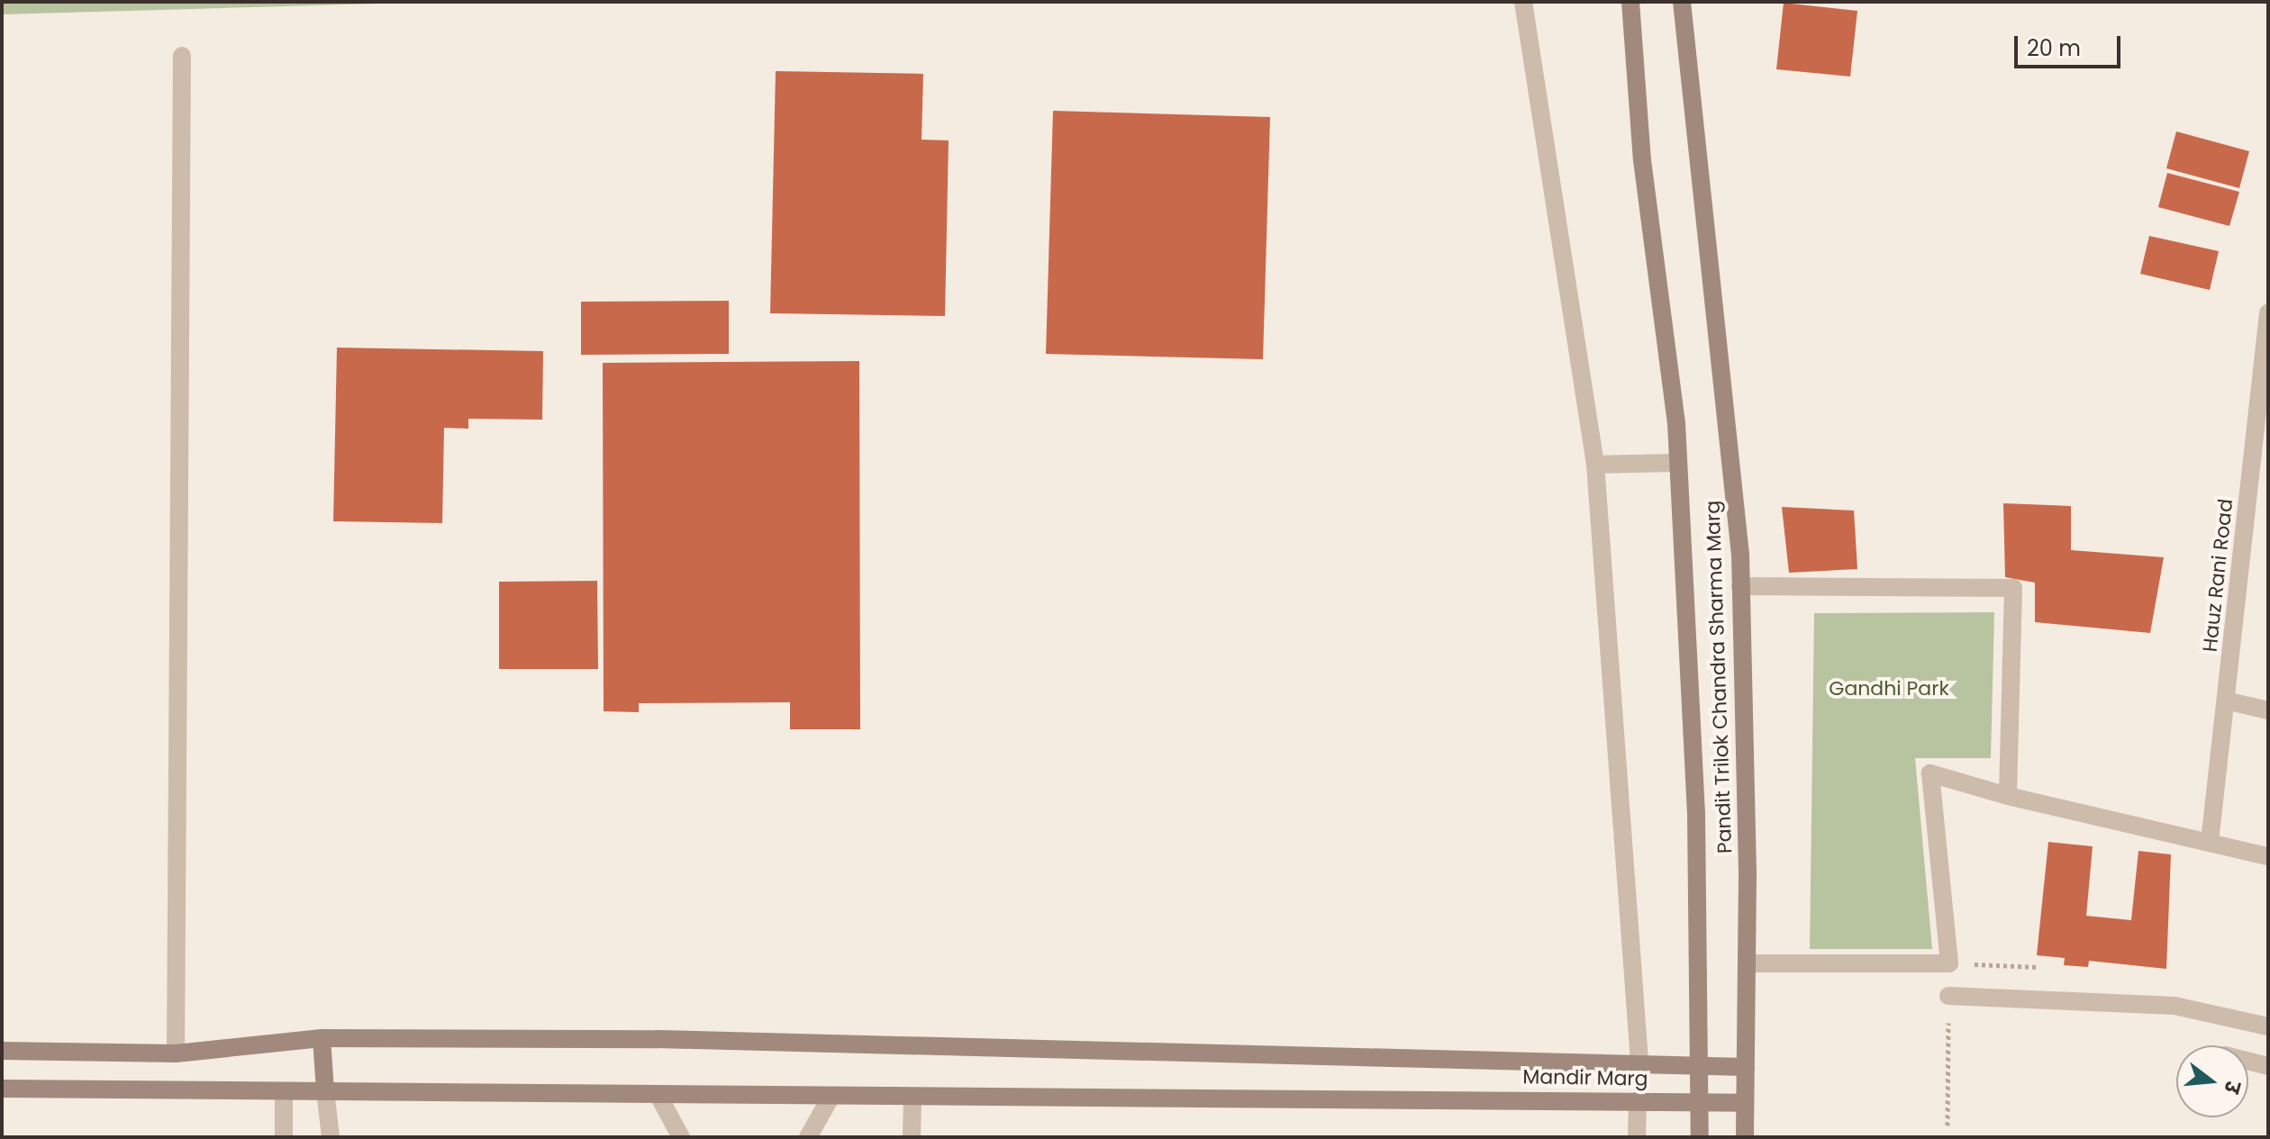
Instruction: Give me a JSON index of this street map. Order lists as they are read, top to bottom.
{
  "streets": {
    "main road": ["Pandit Trilok Chandra Sharma Marg", "Mandir Marg"],
    "street": ["Hauz Rani Road"]
  },
  "crossings": [
    ["Pandit Trilok Chandra Sharma Marg", "Mandir Marg"]
  ],
  "parks": ["Gandhi Park"],
  "scale_bar": "20 m",
  "north": "right"
}
